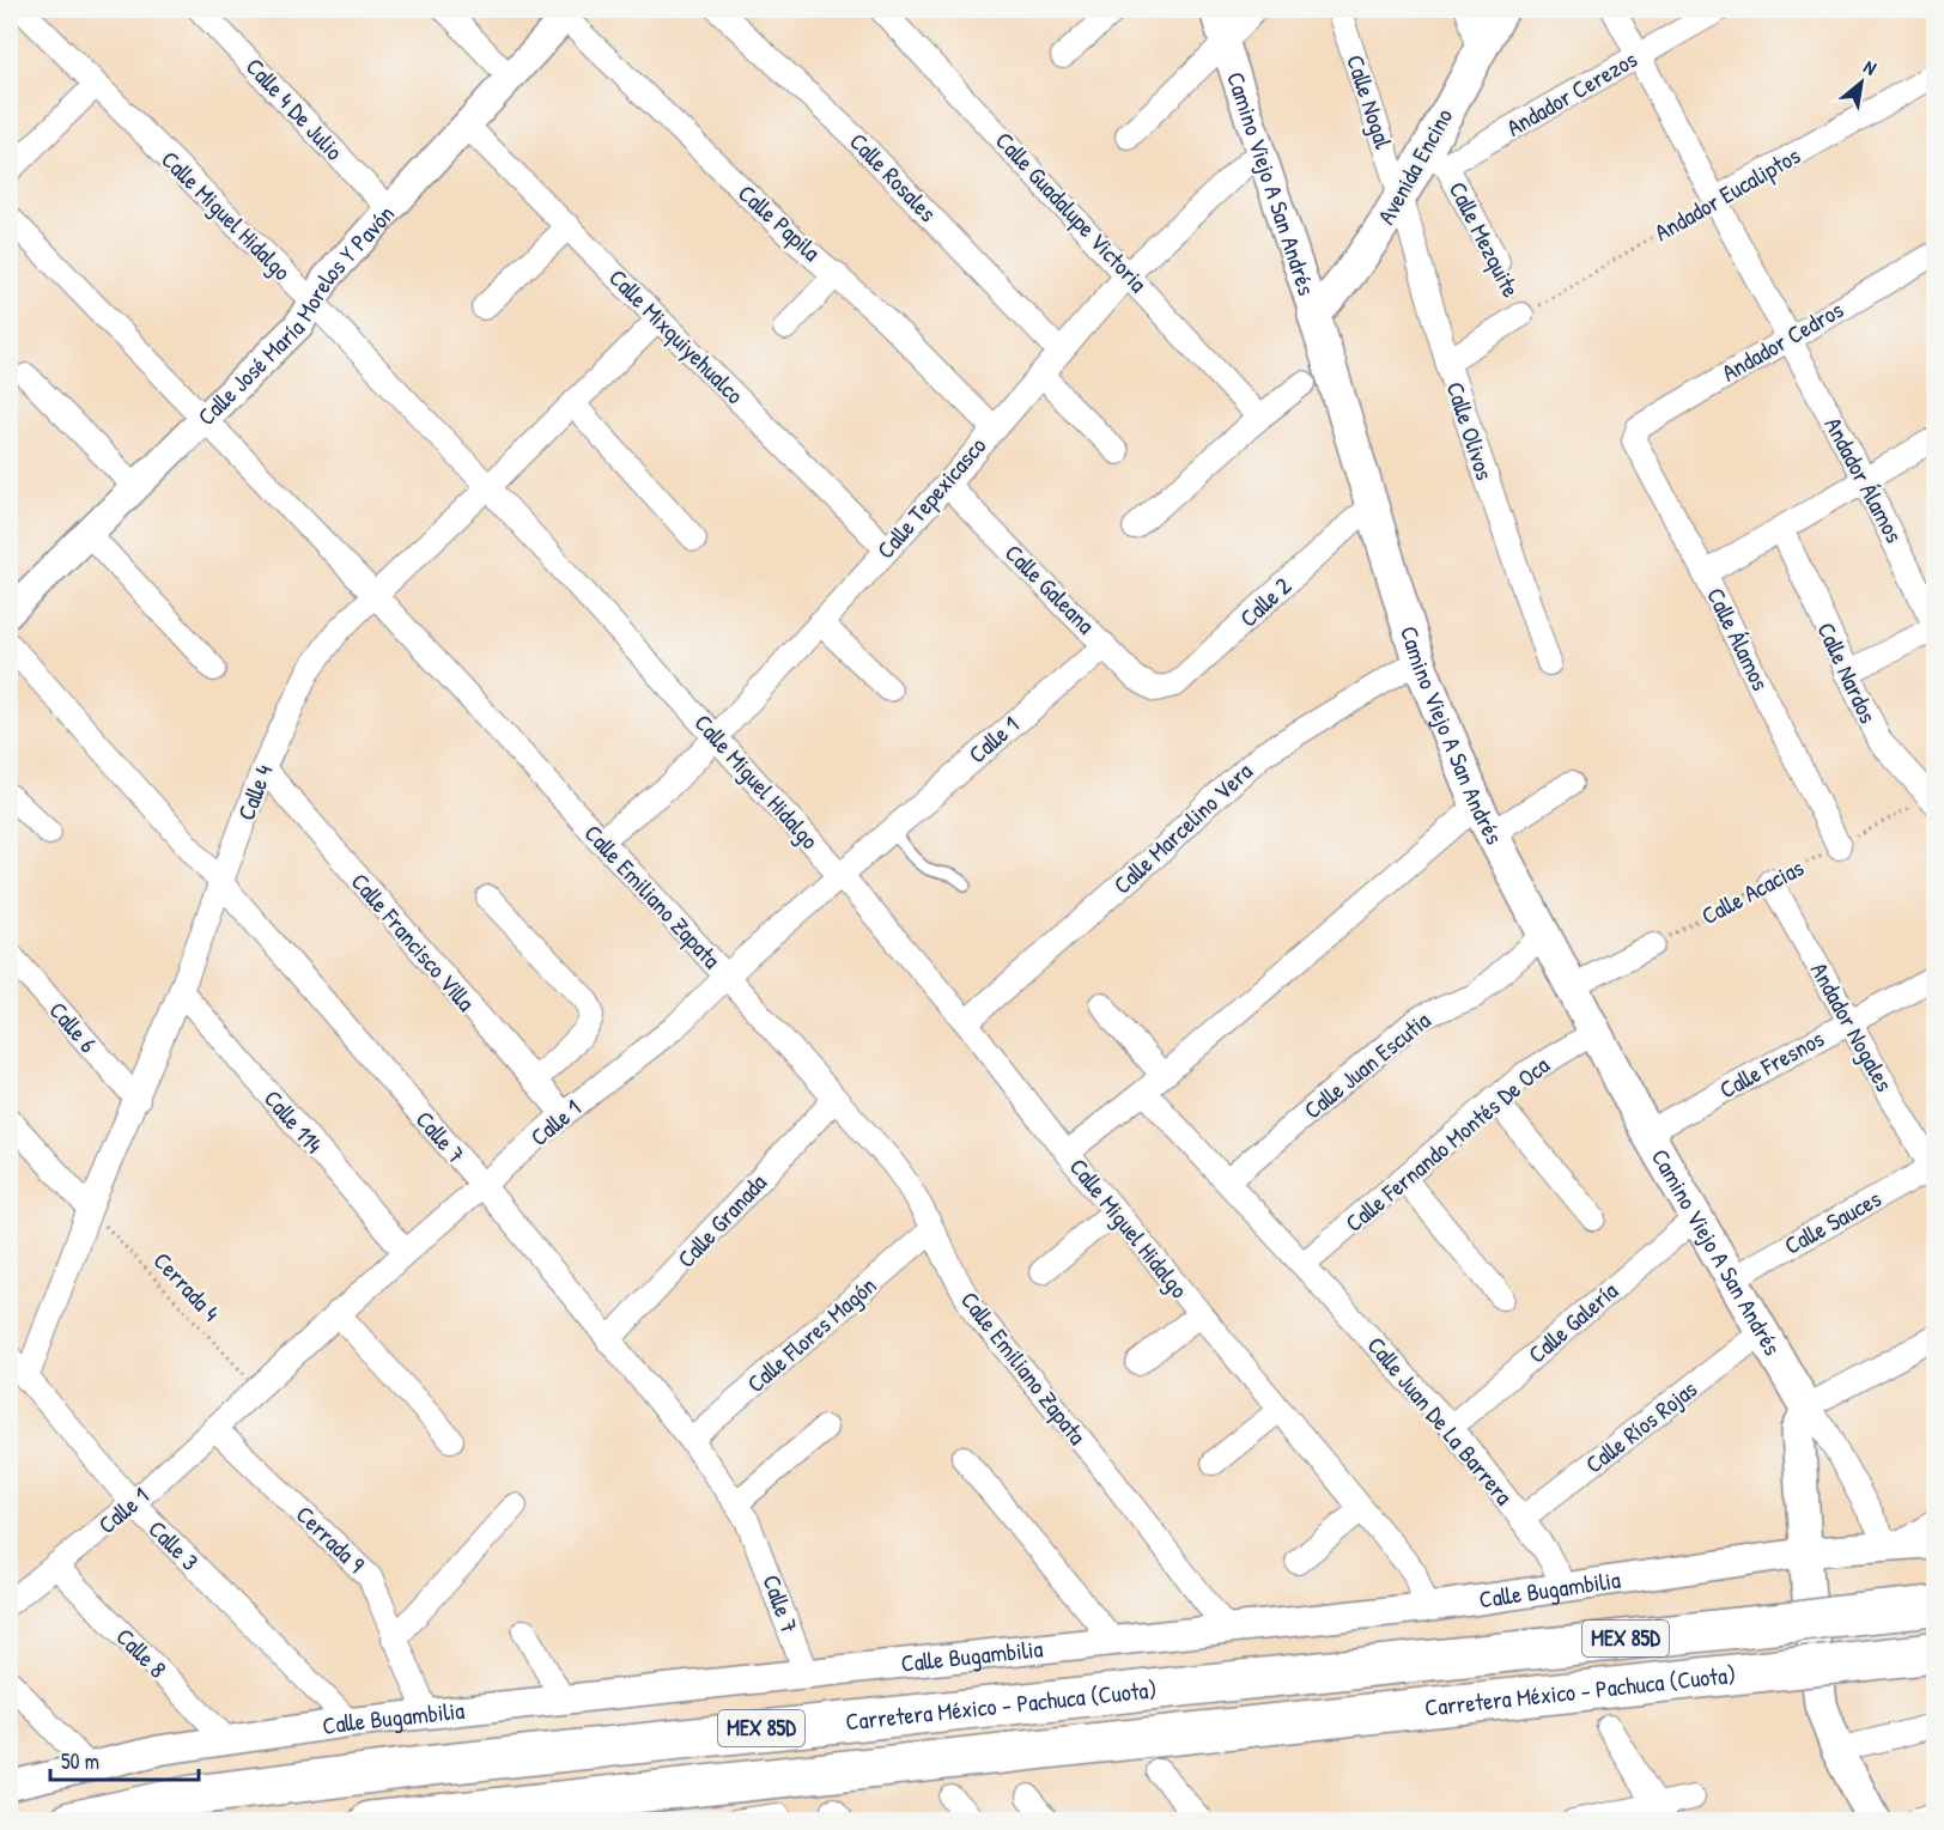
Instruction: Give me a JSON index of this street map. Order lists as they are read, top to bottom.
{
  "streets": {
    "highway": ["MEX 85D", "Carretera México - Pachuca (Cuota)"],
    "main road": ["Avenida Encino", "Camino Viejo A San Andrés"],
    "street": [
      "Andador Cerezos",
      "Calle Nogal",
      "Calle 4 De Julio",
      "Calle Rosales",
      "Andador Eucaliptos",
      "Calle Guadalupe Victoria",
      "Calle Miguel Hidalgo",
      "Calle Papila",
      "Calle Mezquite",
      "Calle José María Morelos Y Pavón",
      "Calle Mixquiyehualco",
      "Andador Cedros",
      "Calle Olivos",
      "Andador Álamos",
      "Calle Tepexicasco",
      "Calle Galeana",
      "Calle 2",
      "Calle Álamos",
      "Calle Nardos",
      "Calle 1",
      "Calle 4",
      "Calle Marcelino Vera",
      "Calle Emiliano Zapata",
      "Calle Francisco Villa",
      "Calle 6",
      "Andador Nogales",
      "Calle Fresnos",
      "Calle Juan Escutia",
      "Calle 114",
      "Calle 7",
      "Calle Fernando Montés De Oca",
      "Calle Granada",
      "Calle Sauces",
      "Calle Galería",
      "Calle Flores Magón",
      "Calle Juan De La Barrera",
      "Calle Ríos Rojas",
      "Cerrada 9",
      "Calle 3",
      "Calle Bugambilia",
      "Calle 8"
    ],
    "path": ["Calle Acacias", "Cerrada 4"]
  },
  "crossings": [
    ["Andador Cerezos", "Avenida Encino"],
    ["Andador Cerezos", "Calle Mezquite"],
    ["Andador Cerezos", "Andador Álamos"],
    ["Calle Nogal", "Avenida Encino"],
    ["Calle Nogal", "Calle Olivos"],
    ["Calle 4 De Julio", "Calle José María Morelos Y Pavón"],
    ["Avenida Encino", "Camino Viejo A San Andrés"],
    ["Avenida Encino", "Calle Mezquite"],
    ["Avenida Encino", "Calle Olivos"],
    ["Calle Rosales", "Calle Tepexicasco"],
    ["Camino Viejo A San Andrés", "Calle Tepexicasco"],
    ["Camino Viejo A San Andrés", "Calle 2"],
    ["Camino Viejo A San Andrés", "Calle Marcelino Vera"],
    ["Camino Viejo A San Andrés", "Calle Fresnos"],
    ["Camino Viejo A San Andrés", "Calle Juan Escutia"],
    ["Camino Viejo A San Andrés", "Calle Fernando Montés De Oca"],
    ["Camino Viejo A San Andrés", "Calle Sauces"],
    ["Camino Viejo A San Andrés", "Calle Galería"],
    ["Camino Viejo A San Andrés", "Calle Ríos Rojas"],
    ["Camino Viejo A San Andrés", "Calle Bugambilia"],
    ["Andador Eucaliptos", "Calle Mezquite"],
    ["Andador Eucaliptos", "Andador Álamos"],
    ["Calle Guadalupe Victoria", "Calle Tepexicasco"],
    ["Calle Miguel Hidalgo", "Calle José María Morelos Y Pavón"],
    ["Calle Miguel Hidalgo", "Calle Tepexicasco"],
    ["Calle Miguel Hidalgo", "Calle 1"],
    ["Calle Miguel Hidalgo", "Calle 4"],
    ["Calle Miguel Hidalgo", "Calle Marcelino Vera"],
    ["Calle Miguel Hidalgo", "Calle Bugambilia"],
    ["Calle Papila", "Calle José María Morelos Y Pavón"],
    ["Calle Papila", "Calle Tepexicasco"],
    ["Calle José María Morelos Y Pavón", "Calle Mixquiyehualco"],
    ["Calle José María Morelos Y Pavón", "Calle Emiliano Zapata"],
    ["Calle Mixquiyehualco", "Calle Tepexicasco"],
    ["Calle Mixquiyehualco", "Calle 4"],
    ["Andador Cedros", "Andador Álamos"],
    ["Andador Cedros", "Calle Álamos"],
    ["Calle Tepexicasco", "Calle Galeana"],
    ["Calle Tepexicasco", "Calle Emiliano Zapata"],
    ["Calle Galeana", "Calle 2"],
    ["Calle Galeana", "Calle 1"],
    ["Calle Álamos", "Calle Acacias"],
    ["Calle Nardos", "Calle Acacias"],
    ["Calle 1", "Calle Emiliano Zapata"],
    ["Calle 1", "Calle Francisco Villa"],
    ["Calle 1", "Calle 114"],
    ["Calle 1", "Calle 7"],
    ["Calle 1", "Cerrada 4"],
    ["Calle 1", "Cerrada 9"],
    ["Calle 1", "Calle 3"],
    ["Calle 1", "Calle 8"],
    ["Calle 4", "Calle Emiliano Zapata"],
    ["Calle 4", "Calle Francisco Villa"],
    ["Calle 4", "Calle 6"],
    ["Calle 4", "Calle 114"],
    ["Calle 4", "Calle 7"],
    ["Calle 4", "Cerrada 4"],
    ["Calle 4", "Calle 3"],
    ["Calle Acacias", "Andador Nogales"],
    ["Calle Emiliano Zapata", "Calle Granada"],
    ["Calle Emiliano Zapata", "Calle Flores Magón"],
    ["Calle Emiliano Zapata", "Calle Bugambilia"],
    ["Andador Nogales", "Calle Fresnos"],
    ["Andador Nogales", "Calle Sauces"],
    ["Calle Juan Escutia", "Calle Juan De La Barrera"],
    ["Calle 7", "Calle Granada"],
    ["Calle 7", "Calle Flores Magón"],
    ["Calle 7", "Calle Bugambilia"],
    ["Calle Fernando Montés De Oca", "Calle Juan De La Barrera"],
    ["Calle Galería", "Calle Juan De La Barrera"],
    ["Calle Juan De La Barrera", "Calle Ríos Rojas"],
    ["Calle Juan De La Barrera", "Calle Bugambilia"],
    ["Cerrada 9", "Calle Bugambilia"],
    ["Calle 3", "Calle Bugambilia"],
    ["Calle Bugambilia", "Calle 8"]
  ],
  "scale_bar": "50 m",
  "north": "top right"
}
